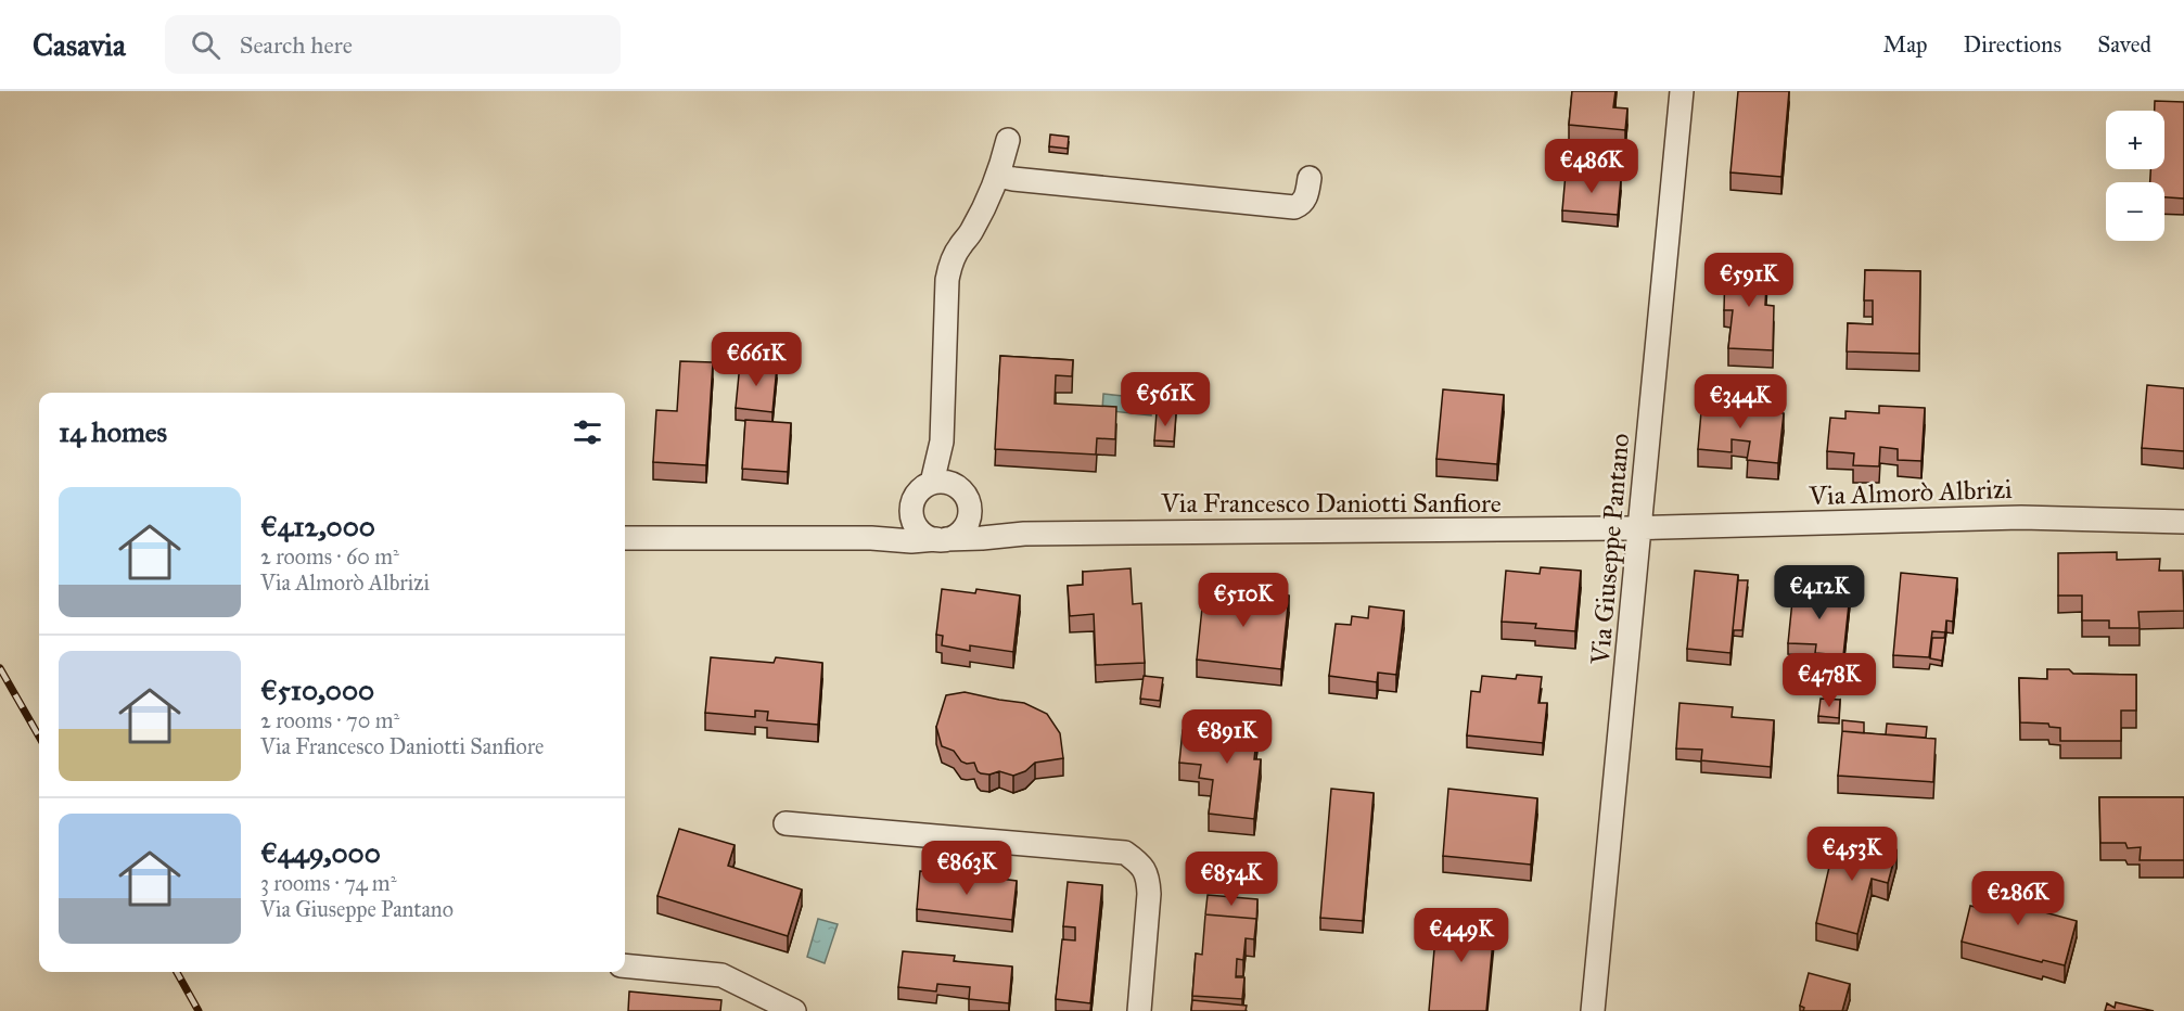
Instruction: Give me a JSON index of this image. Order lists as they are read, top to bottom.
{
  "streets": {
    "street": ["Via Almorò Albrizi", "Via Francesco Daniotti Sanfiore", "Via Giuseppe Pantano"]
  },
  "crossings": [
    ["Via Almorò Albrizi", "Via Francesco Daniotti Sanfiore"],
    ["Via Almorò Albrizi", "Via Giuseppe Pantano"],
    ["Via Francesco Daniotti Sanfiore", "Via Giuseppe Pantano"]
  ],
  "page": {
    "header": "Casavia",
    "search": "Search here",
    "nav": ["Map", "Directions", "Saved"],
    "map_buttons": ["+", "−"],
    "price": [
      "€486K",
      "€591K",
      "€661K",
      "€561K",
      "€344K",
      "€412K",
      "€510K",
      "€478K",
      "€891K",
      "€453K",
      "€863K",
      "€854K",
      "€286K",
      "€449K"
    ],
    "heading": "14 homes",
    "list": [
      {
        "name": "€412,000",
        "note": "2 rooms · 60 m² · Via Almorò Albrizi"
      },
      {
        "name": "€510,000",
        "note": "2 rooms · 70 m² · Via Francesco Daniotti Sanfiore"
      },
      {
        "name": "€449,000",
        "note": "3 rooms · 74 m² · Via Giuseppe Pantano"
      }
    ]
  }
}
